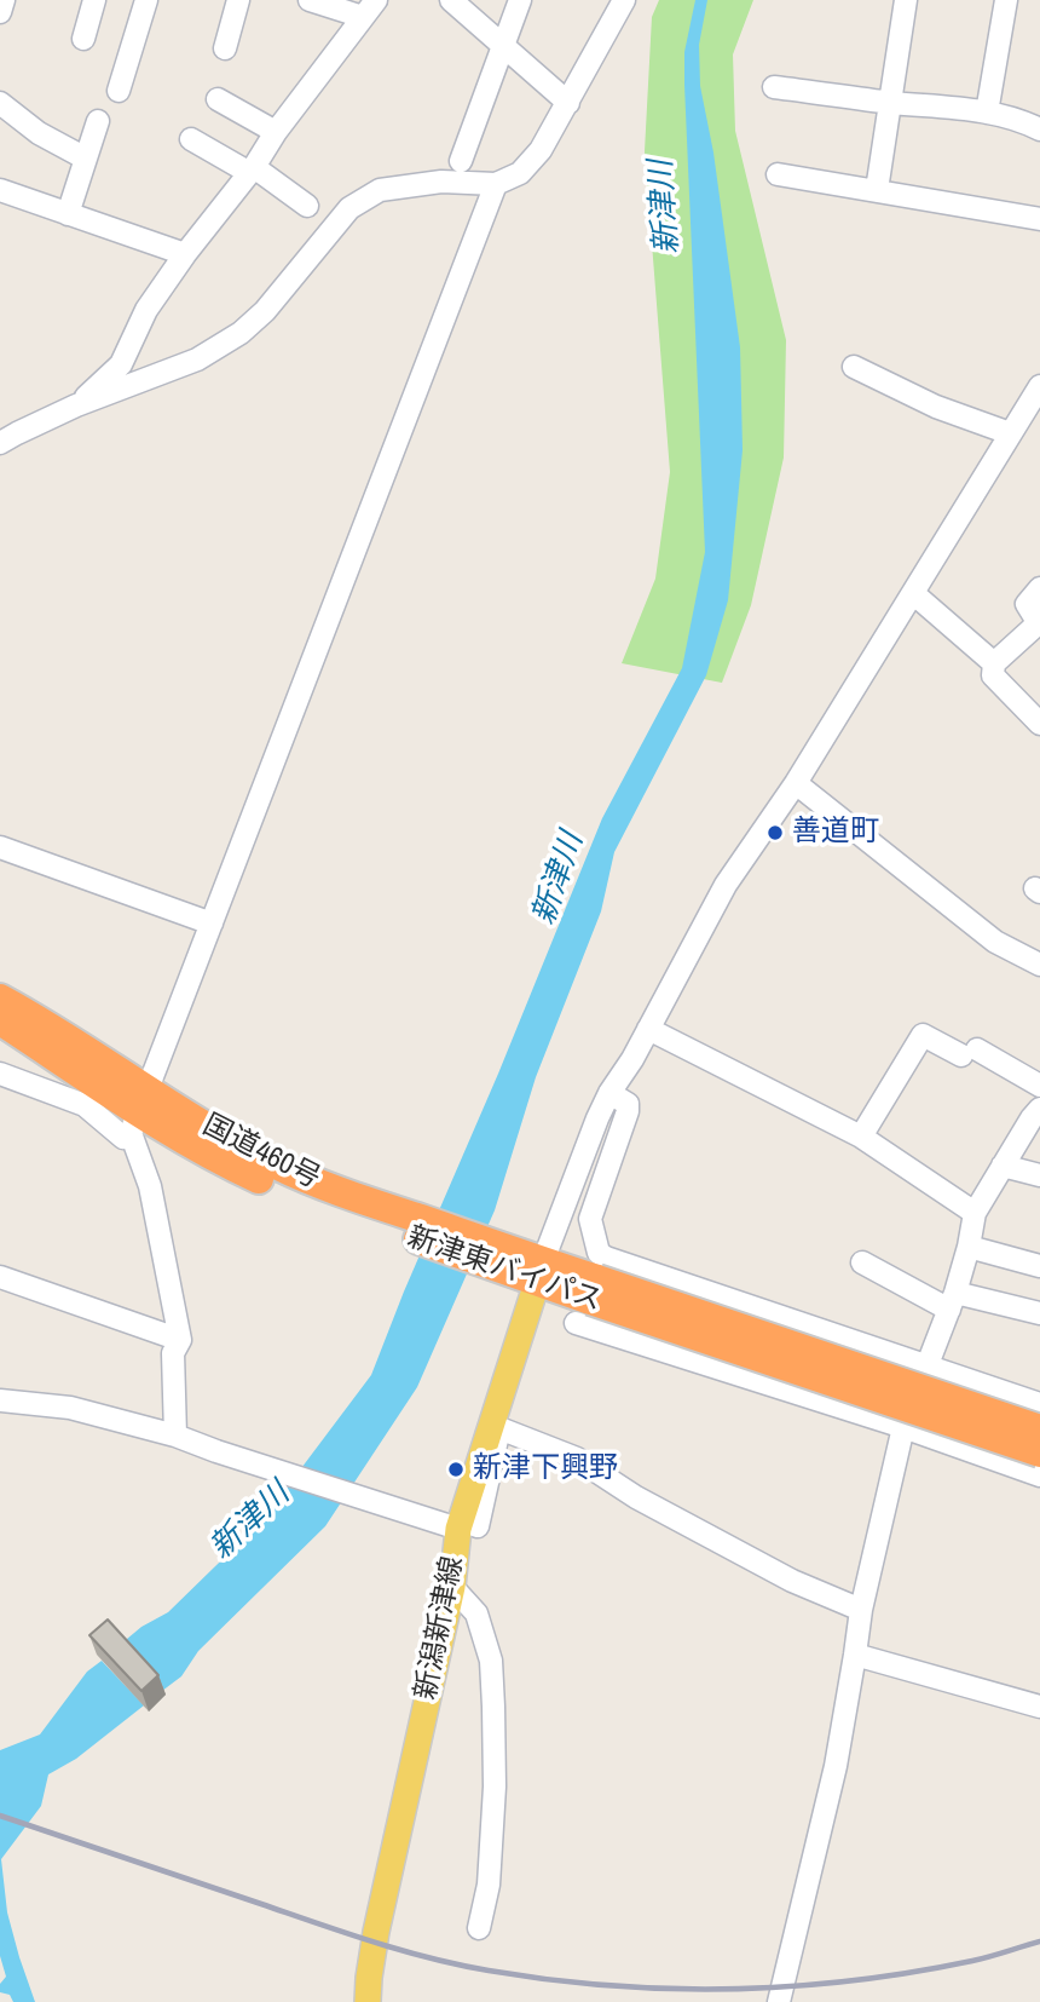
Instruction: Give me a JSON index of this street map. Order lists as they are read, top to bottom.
{
  "streets": {
    "highway": ["国道460号", "新津東バイパス"],
    "main road": ["新潟新津線"]
  },
  "crossings": [
    ["国道460号", "新津東バイパス"],
    ["国道460号", "新潟新津線"],
    ["新津東バイパス", "新潟新津線"]
  ],
  "water": ["新津川"],
  "places": ["善道町", "新津下興野"]
}
